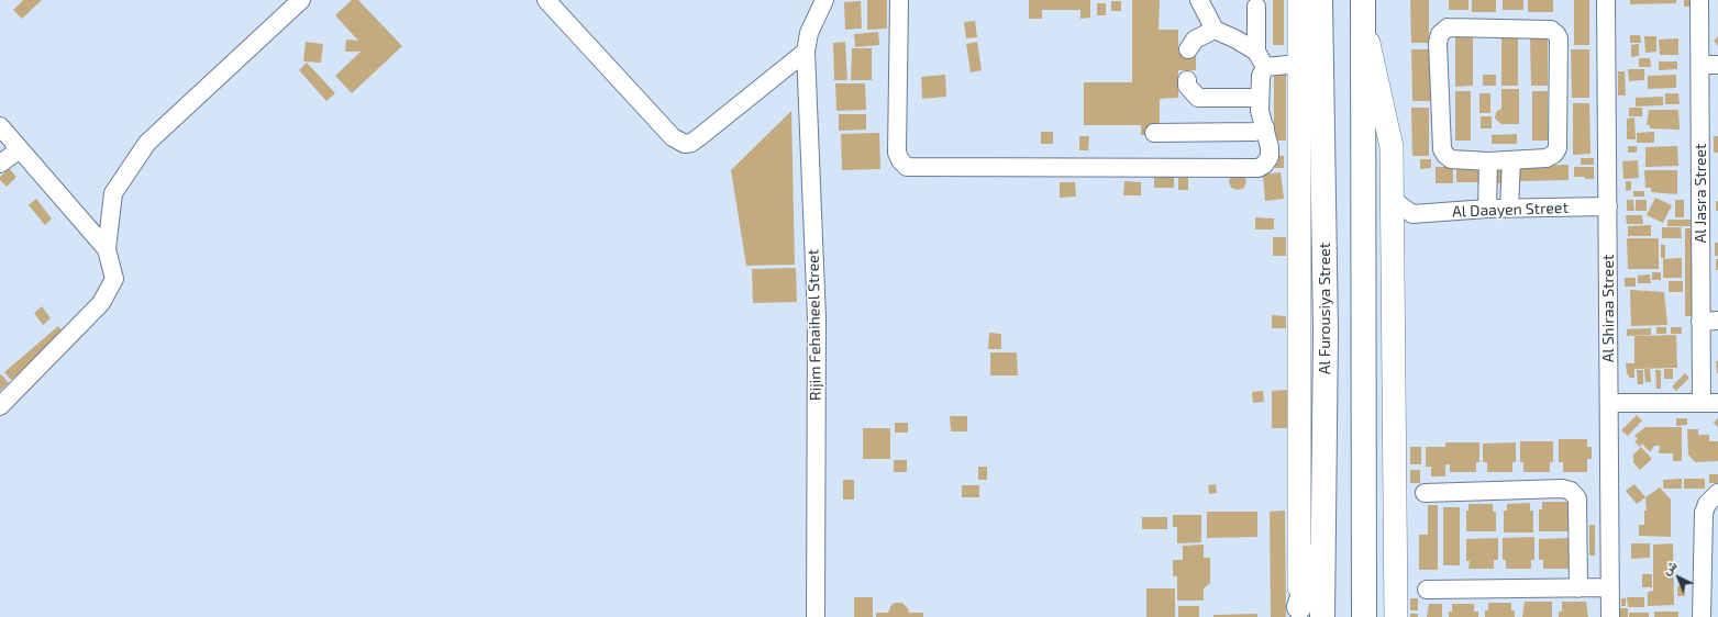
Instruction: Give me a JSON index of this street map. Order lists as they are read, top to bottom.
{
  "streets": {
    "highway": ["Al Furousiya Street"],
    "street": [
      "Al Jasra Street",
      "Al Daayen Street",
      "Al Shiraa Street",
      "Rijim Fehaiheel Street"
    ]
  },
  "crossings": [
    ["Al Daayen Street", "Al Shiraa Street"]
  ],
  "north": "top left"
}
